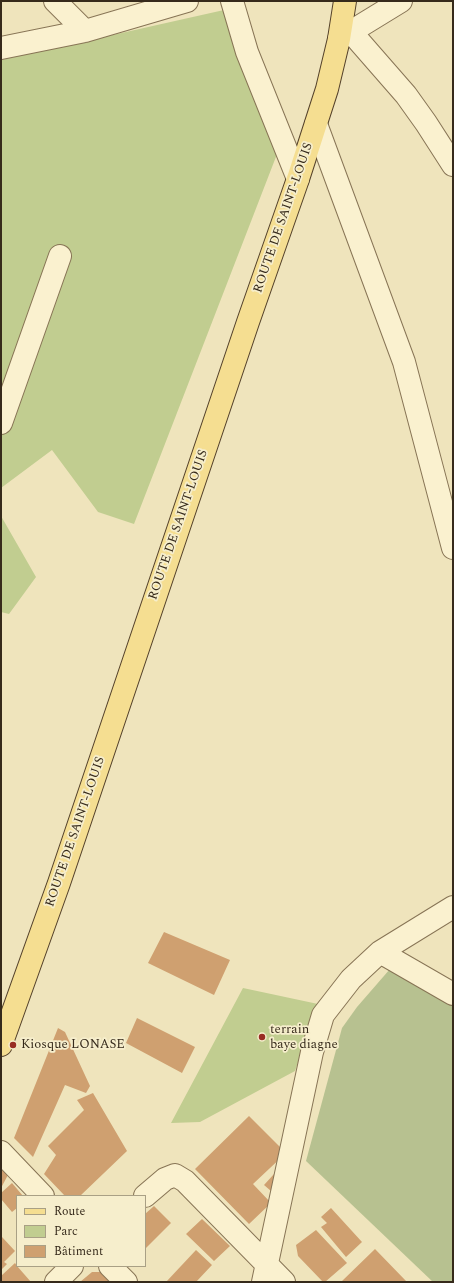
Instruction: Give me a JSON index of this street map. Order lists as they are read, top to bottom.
{
  "streets": {
    "main road": ["ROUTE DE SAINT-LOUIS"]
  },
  "places": ["terrain baye diagne", "Kiosque LONASE"],
  "legend": ["Route", "Parc", "Bâtiment"]
}
